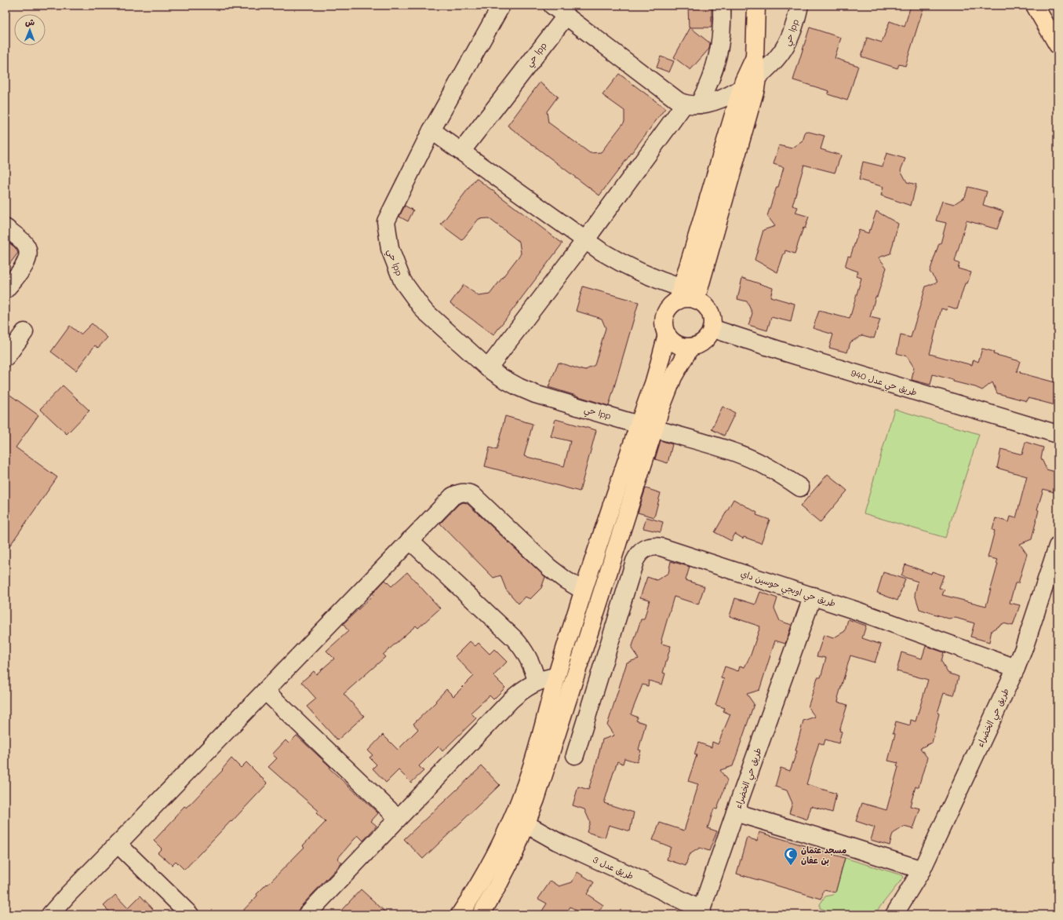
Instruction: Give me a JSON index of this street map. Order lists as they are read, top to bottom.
{
  "streets": {
    "street": [
      "حي lpp",
      "طريق حي عدل 940",
      "طريق حي اوبجي حوسين داي",
      "طريق حي الخضراء",
      "طريق عدل 3"
    ]
  },
  "crossings": [
    ["طريق حي اوبجي حوسين داي", "طريق حي الخضراء"],
    ["طريق حي الخضراء", "طريق عدل 3"]
  ],
  "places": {
    "mosque": ["مسجد عثمان بن عفان"]
  },
  "north": "top"
}
